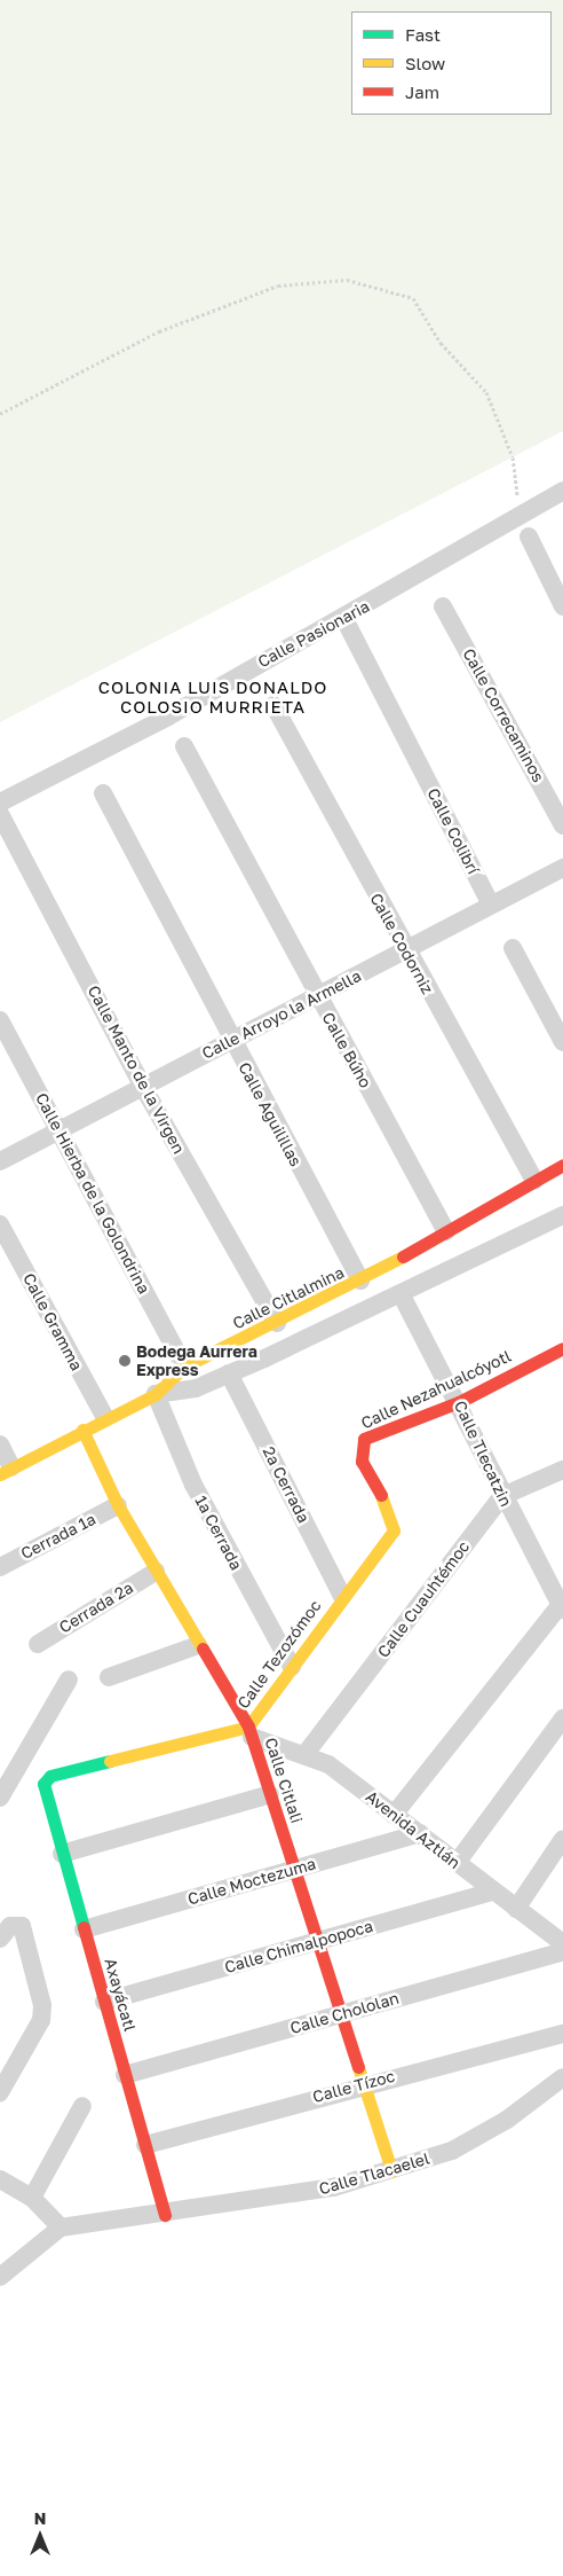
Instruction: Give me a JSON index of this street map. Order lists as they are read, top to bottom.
{
  "streets": {
    "street": [
      "Calle Pasionaria",
      "Calle Correcaminos",
      "Calle Colibrí",
      "Calle Codorniz",
      "Calle Arroyo la Armella",
      "Calle Búho",
      "Calle Manto de la Virgen",
      "Calle Aguilillas",
      "Calle Hierba de la Golondrina",
      "Calle Citlalmina",
      "Calle Gramma",
      "Calle Nezahualcóyotl",
      "Calle Tlecatzin",
      "2ª Cerrada",
      "1ª Cerrada",
      "Cerrada 1ª",
      "Calle Cuauhtémoc",
      "Cerrada 2ª",
      "Calle Tezozómoc",
      "Calle Citlali",
      "Avenida Aztlán",
      "Calle Moctezuma",
      "Calle Chimalpopoca",
      "Axayácatl",
      "Calle Chololan",
      "Calle Tízoc",
      "Calle Tlacaelel"
    ]
  },
  "crossings": [
    ["Calle Pasionaria", "Calle Colibrí"],
    ["Calle Colibrí", "Calle Arroyo la Armella"],
    ["Calle Codorniz", "Calle Arroyo la Armella"],
    ["Calle Codorniz", "Calle Citlalmina"],
    ["Calle Arroyo la Armella", "Calle Búho"],
    ["Calle Arroyo la Armella", "Calle Manto de la Virgen"],
    ["Calle Arroyo la Armella", "Calle Aguilillas"],
    ["Calle Arroyo la Armella", "Calle Hierba de la Golondrina"],
    ["Calle Búho", "Calle Citlalmina"],
    ["Calle Manto de la Virgen", "Calle Citlalmina"],
    ["Calle Aguilillas", "Calle Citlalmina"],
    ["Calle Hierba de la Golondrina", "Calle Citlalmina"],
    ["Calle Citlalmina", "Calle Gramma"],
    ["Calle Citlalmina", "1ª Cerrada"],
    ["Calle Citlalmina", "Calle Citlali"],
    ["Calle Nezahualcóyotl", "Calle Tlecatzin"],
    ["Calle Nezahualcóyotl", "Calle Tezozómoc"],
    ["Calle Tlecatzin", "Calle Cuauhtémoc"],
    ["2ª Cerrada", "Calle Tezozómoc"],
    ["1ª Cerrada", "Calle Tezozómoc"],
    ["Cerrada 1ª", "Calle Citlali"],
    ["Calle Cuauhtémoc", "Avenida Aztlán"],
    ["Cerrada 2ª", "Calle Citlali"],
    ["Calle Tezozómoc", "Calle Citlali"],
    ["Calle Tezozómoc", "Avenida Aztlán"],
    ["Calle Tezozómoc", "Axayácatl"],
    ["Calle Citlali", "Avenida Aztlán"],
    ["Calle Citlali", "Calle Moctezuma"],
    ["Calle Citlali", "Calle Chimalpopoca"],
    ["Calle Citlali", "Calle Chololan"],
    ["Calle Citlali", "Calle Tízoc"],
    ["Calle Citlali", "Calle Tlacaelel"],
    ["Avenida Aztlán", "Calle Moctezuma"],
    ["Avenida Aztlán", "Calle Chimalpopoca"],
    ["Calle Moctezuma", "Axayácatl"],
    ["Calle Chimalpopoca", "Axayácatl"],
    ["Axayácatl", "Calle Chololan"],
    ["Axayácatl", "Calle Tízoc"],
    ["Axayácatl", "Calle Tlacaelel"]
  ],
  "districts": ["COLONIA LUIS DONALDO COLOSIO MURRIETA"],
  "places": ["Bodega Aurrera Express"],
  "legend": ["Fast", "Slow", "Jam"],
  "north": "top"
}
